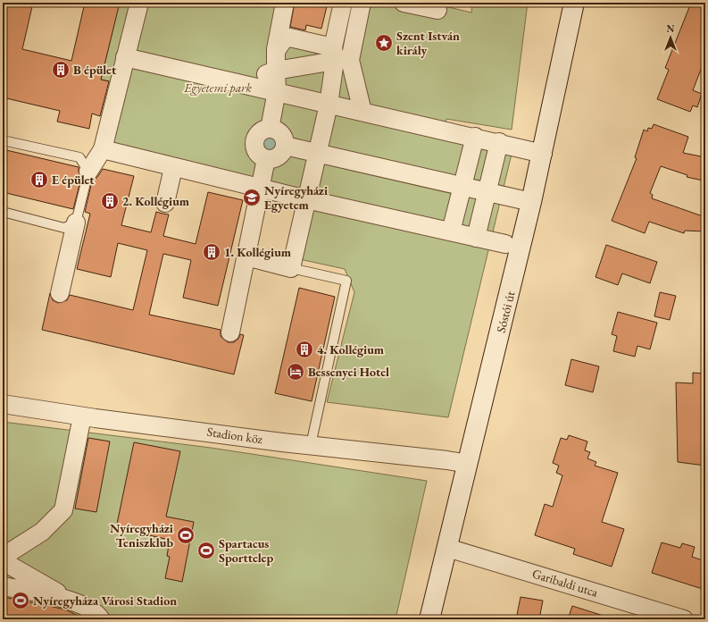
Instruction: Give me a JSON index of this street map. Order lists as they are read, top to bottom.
{
  "streets": {
    "main road": ["Sóstói út"],
    "street": ["Stadion köz", "Garibaldi utca"]
  },
  "crossings": [
    ["Sóstói út", "Stadion köz"],
    ["Sóstói út", "Garibaldi utca"]
  ],
  "parks": ["Egyetemi park"],
  "places": {
    "place": ["Szent István király"],
    "building": [
      "B épület",
      "E épület",
      "2. Kollégium",
      "1. Kollégium",
      "4. Kollégium"
    ],
    "school or university": ["Nyíregyházi Egyetem"],
    "hotel": ["Bessenyei Hotel"],
    "sports": ["Nyíregyházi Teniszklub", "Spartacus Sporttelep", "Nyíregyháza Városi Stadion"]
  },
  "north": "top"
}
